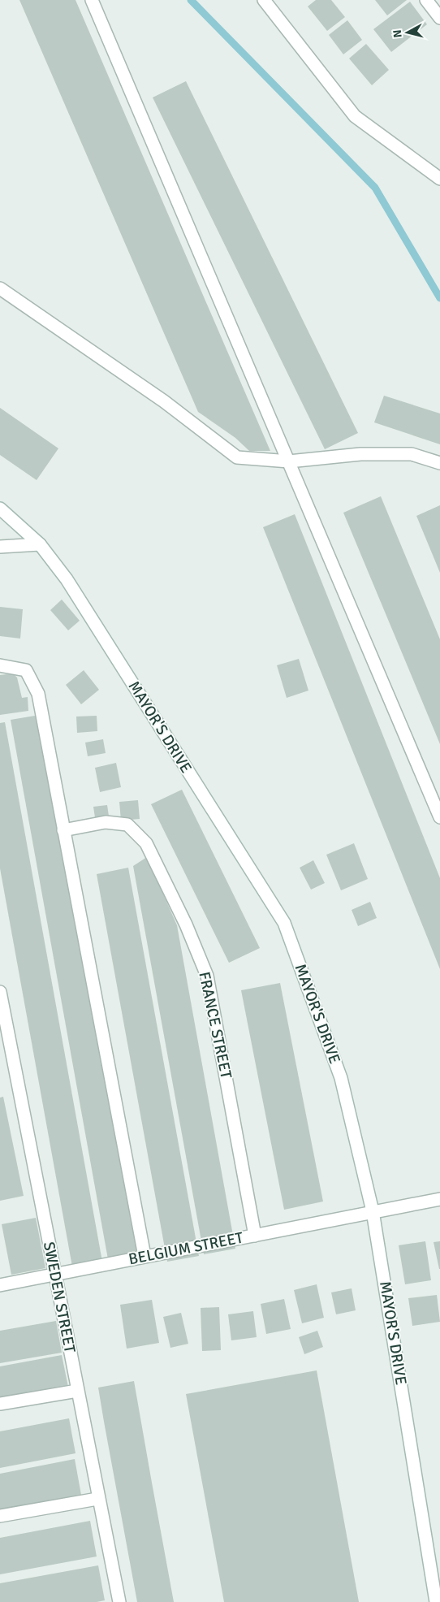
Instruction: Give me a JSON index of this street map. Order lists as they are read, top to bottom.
{
  "streets": {
    "street": [
      "MAYOR'S DRIVE",
      "FRANCE STREET",
      "BELGIUM STREET",
      "SWEDEN STREET"
    ]
  },
  "crossings": [
    ["MAYOR'S DRIVE", "BELGIUM STREET"],
    ["FRANCE STREET", "BELGIUM STREET"],
    ["BELGIUM STREET", "SWEDEN STREET"]
  ],
  "north": "left"
}
